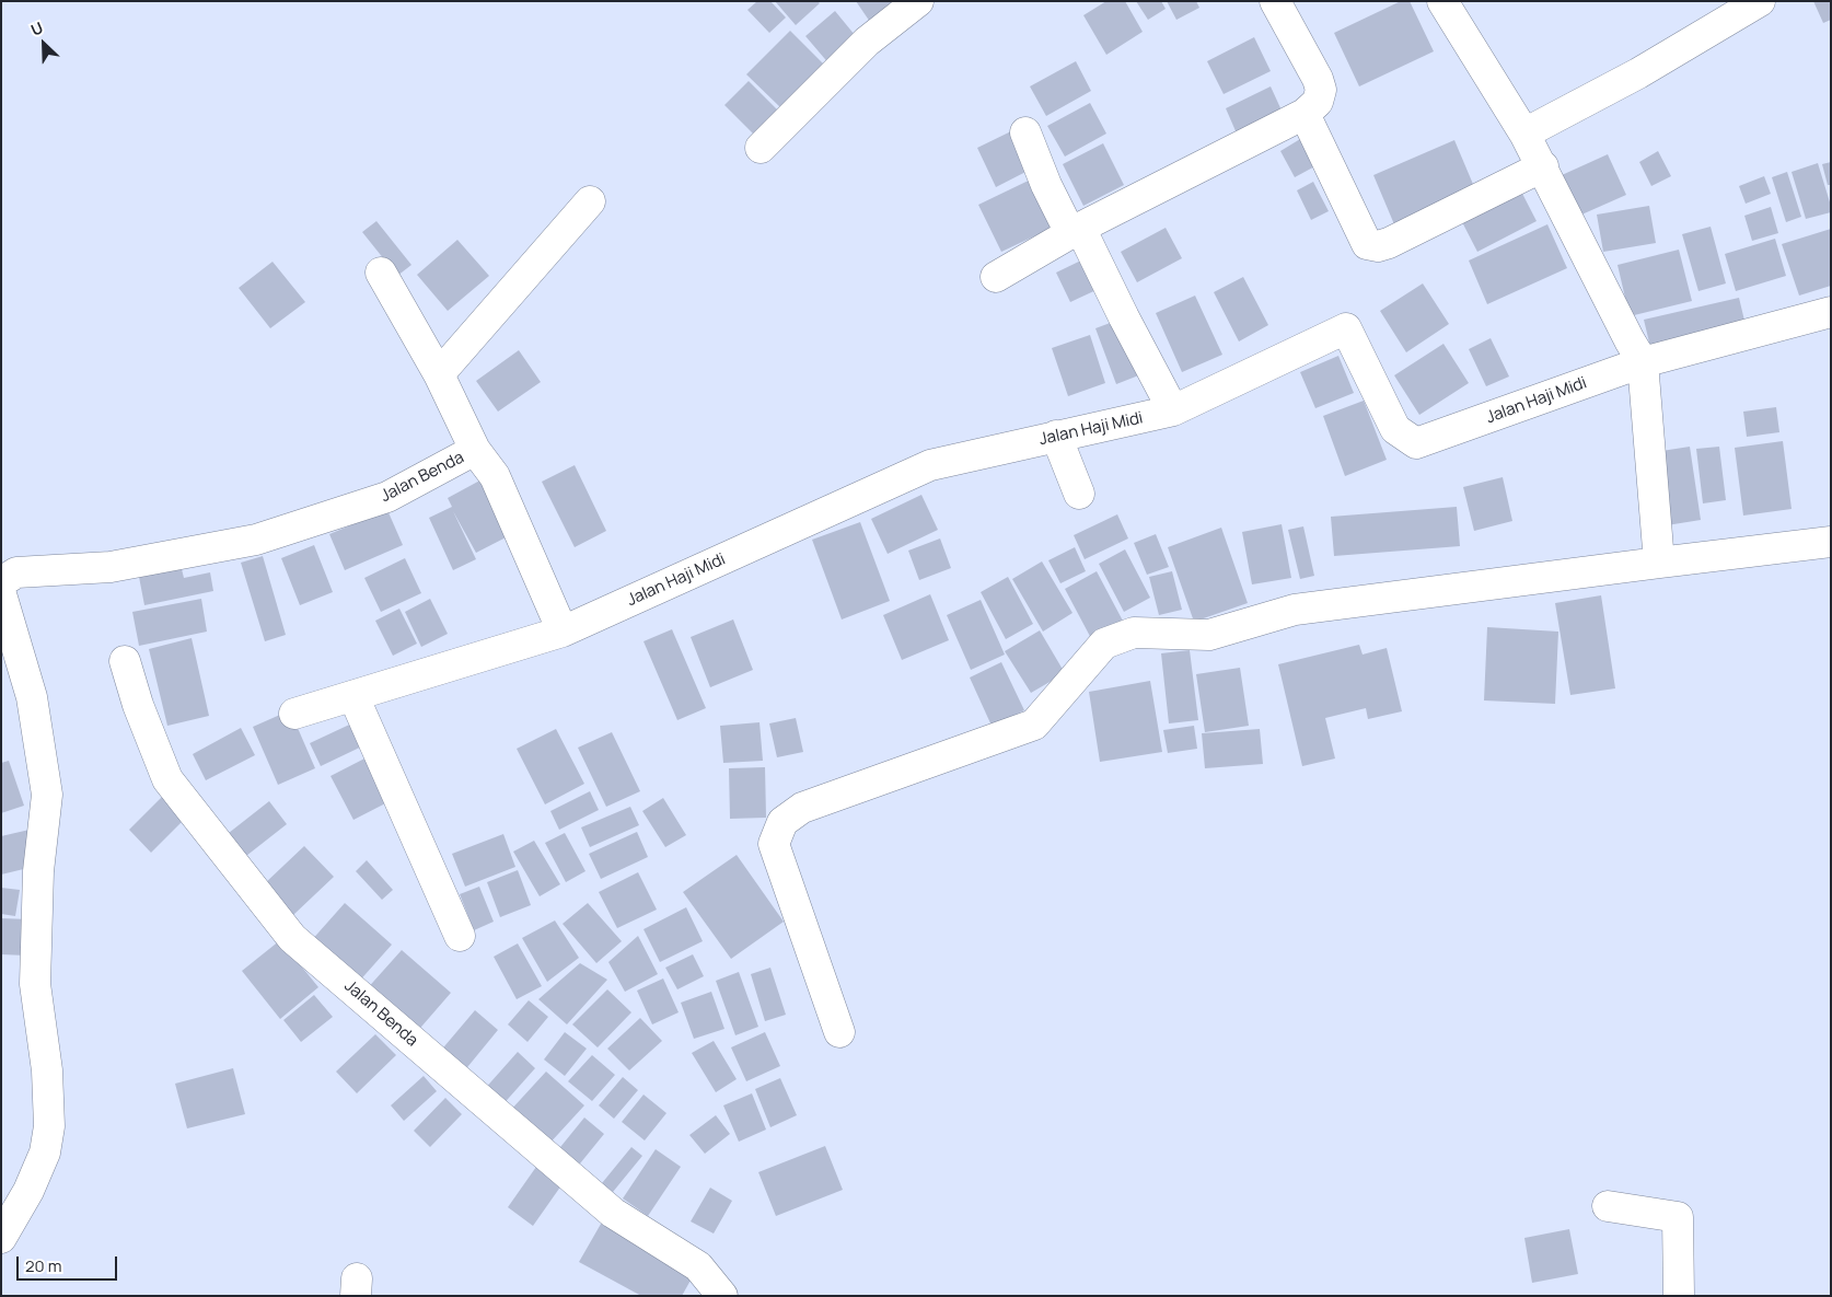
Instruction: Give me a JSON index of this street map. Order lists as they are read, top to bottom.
{
  "streets": {
    "street": ["Jalan Haji Midi", "Jalan Benda"]
  },
  "scale_bar": "20 m",
  "north": "top left"
}
